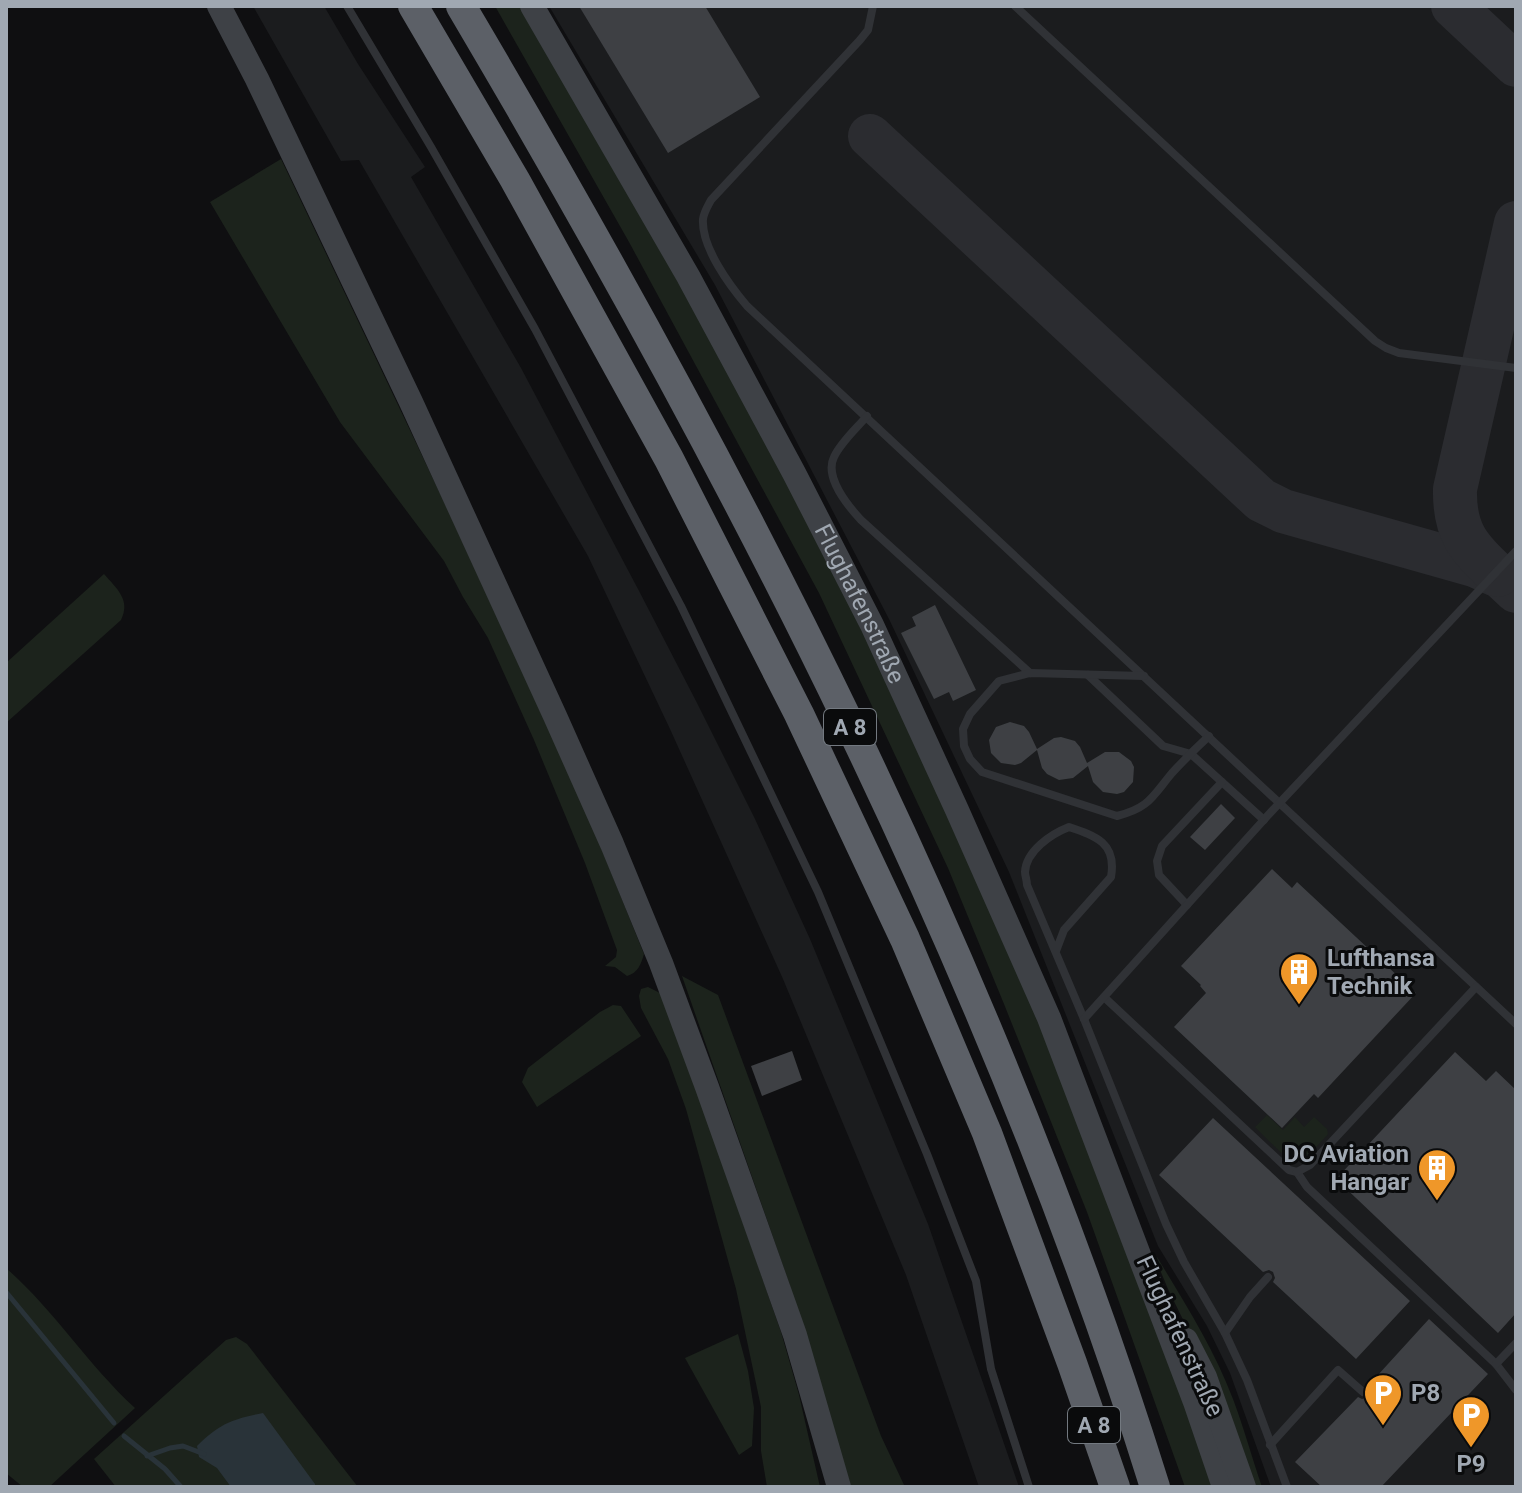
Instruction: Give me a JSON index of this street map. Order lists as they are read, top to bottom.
{
  "streets": {
    "highway": ["A 8"],
    "main road": ["Flughafenstraße"]
  },
  "places": {
    "building": ["Lufthansa Technik", "DC Aviation Hangar"],
    "parking": ["P8", "P9"]
  }
}
